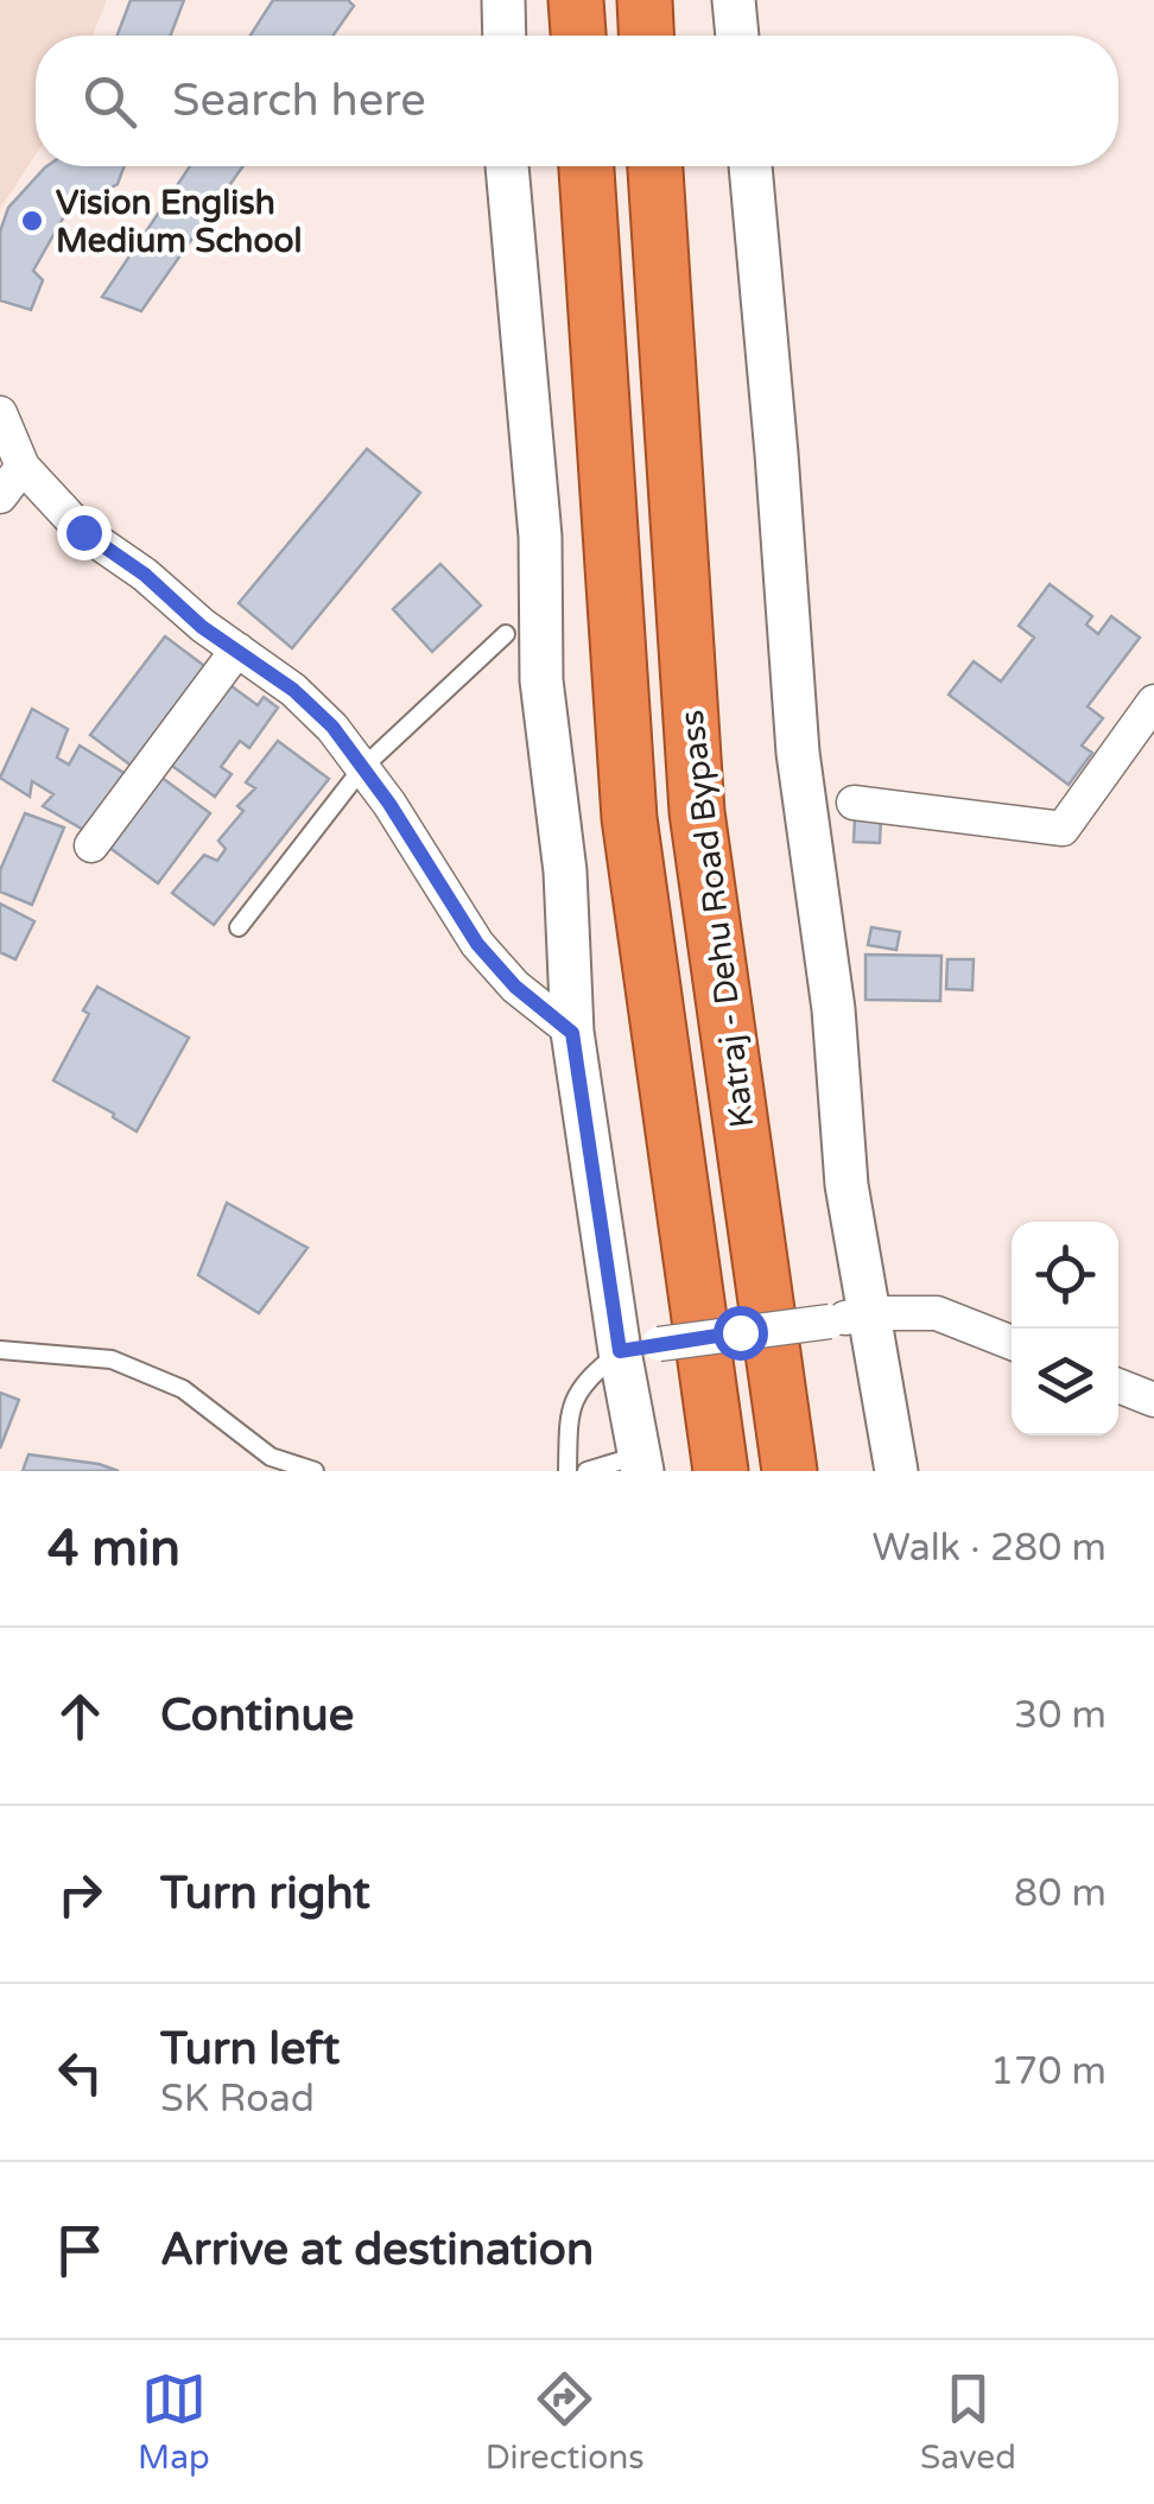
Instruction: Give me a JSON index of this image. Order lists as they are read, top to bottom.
{
  "streets": {
    "highway": ["Katraj - Dehu Road Bypass"]
  },
  "places": ["Vision English Medium School"],
  "page": {
    "search": "Search here",
    "heading": ["4 min", "Walk · 280 m"],
    "list": [
      ["Continue", "30 m"],
      ["Turn right", "80 m"],
      ["Turn left", "SK Road", "170 m"],
      "Arrive at destination"
    ],
    "nav": ["Map", "Directions", "Saved"]
  }
}
